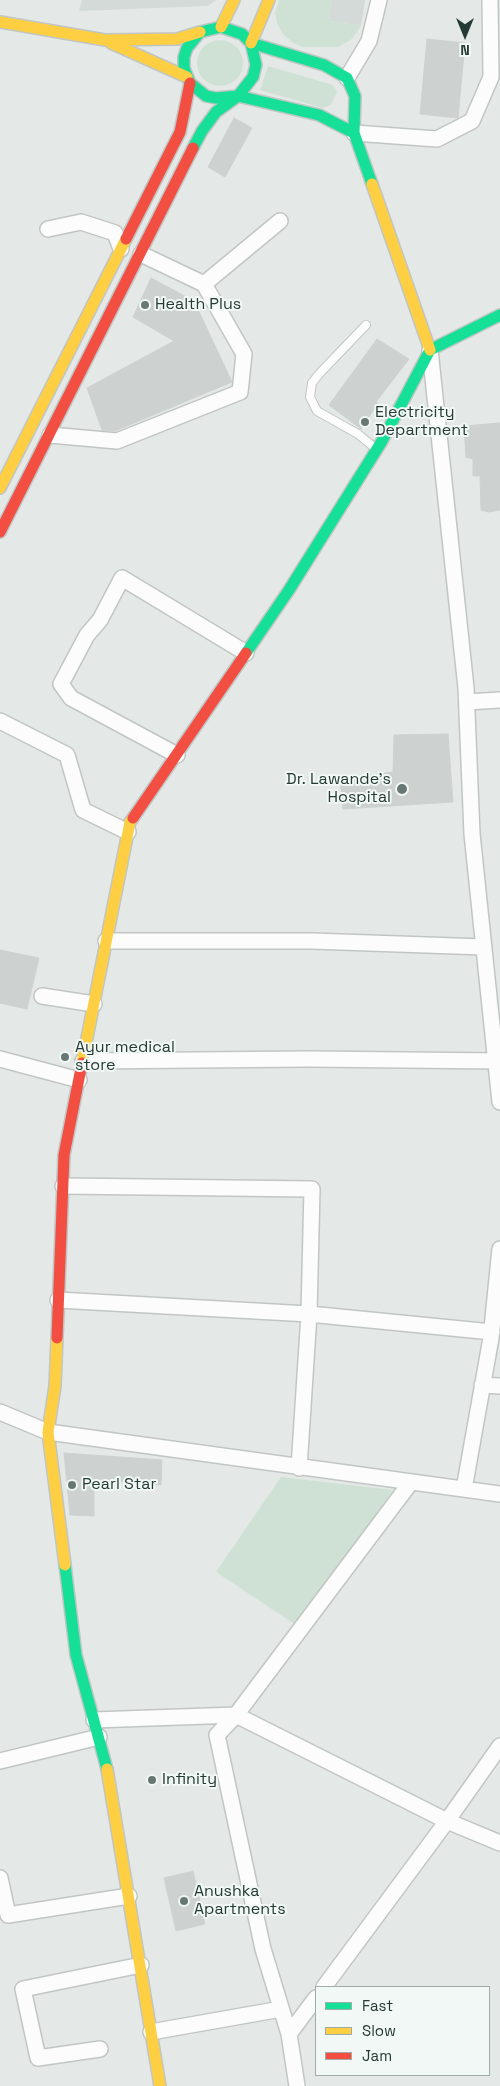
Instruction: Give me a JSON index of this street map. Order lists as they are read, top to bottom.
{
  "places": [
    "Health Plus",
    "Electricity Department",
    "Dr. Lawande's Hospital",
    "Ayur medical store",
    "Pearl Star",
    "Infinity",
    "Anushka Apartments"
  ],
  "legend": ["Fast", "Slow", "Jam"],
  "north": "bottom"
}
